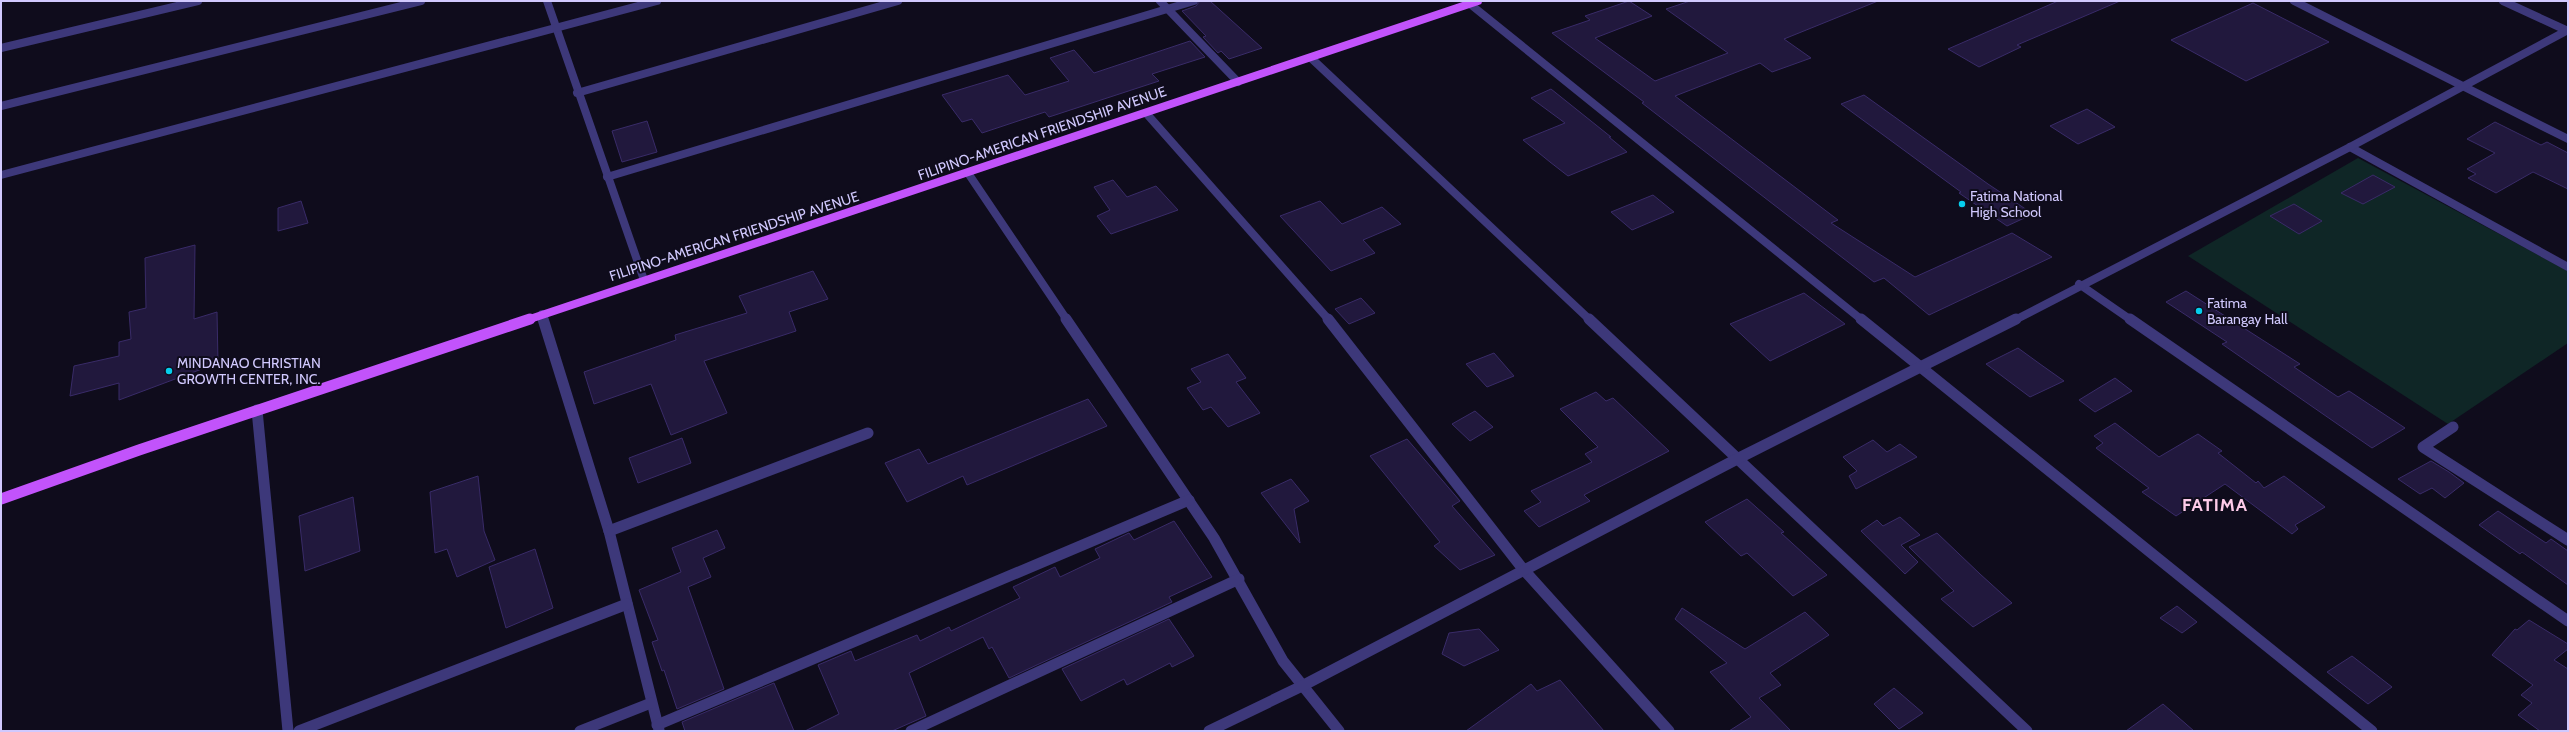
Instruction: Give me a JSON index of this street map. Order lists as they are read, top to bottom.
{
  "streets": {
    "main road": ["FILIPINO-AMERICAN FRIENDSHIP AVENUE"]
  },
  "districts": ["FATIMA"],
  "places": ["Fatima National High School", "Fatima Barangay Hall", "MINDANAO CHRISTIAN GROWTH CENTER, INC."]
}
